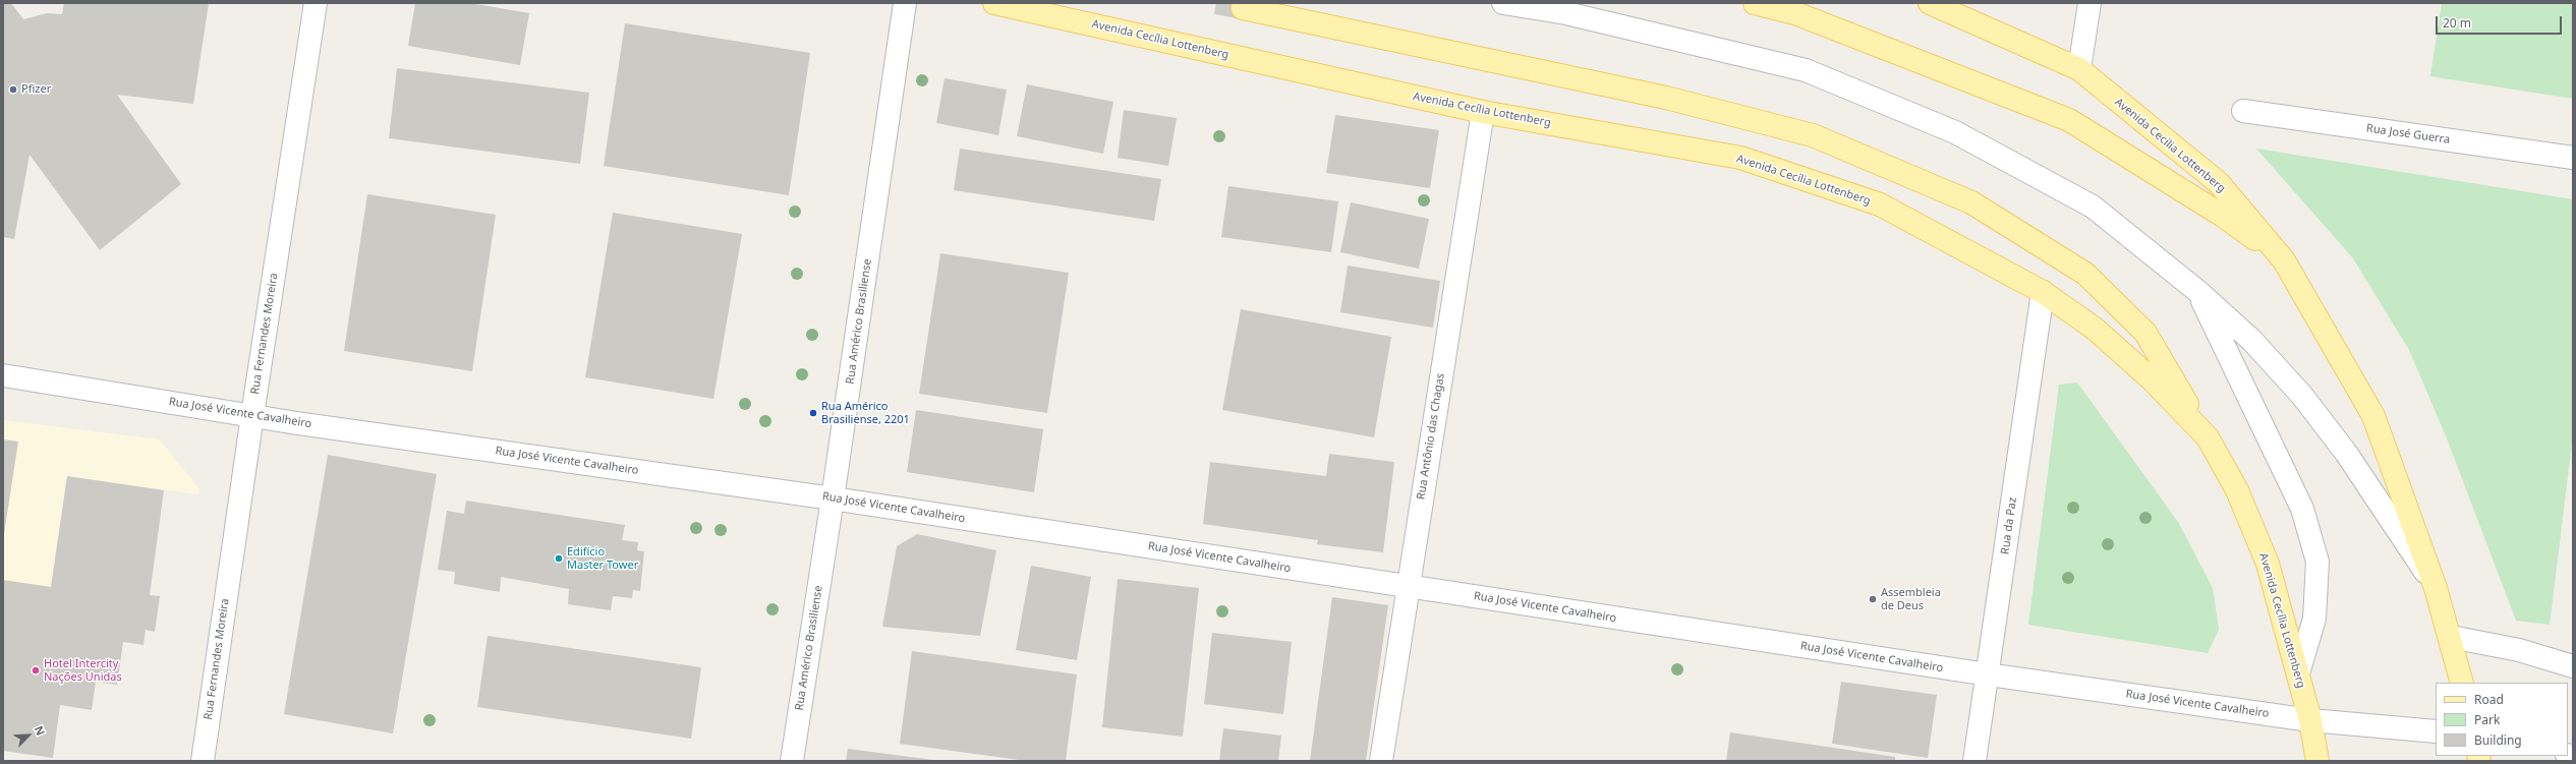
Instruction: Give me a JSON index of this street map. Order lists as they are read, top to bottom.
{
  "streets": {
    "main road": ["Avenida Cecília Lottenberg"],
    "street": [
      "Rua José Guerra",
      "Rua Américo Brasiliense",
      "Rua Fernandes Moreira",
      "Rua José Vicente Cavalheiro",
      "Rua Antônio das Chagas",
      "Rua da Paz"
    ]
  },
  "crossings": [
    ["Avenida Cecília Lottenberg", "Rua José Vicente Cavalheiro"],
    ["Avenida Cecília Lottenberg", "Rua Antônio das Chagas"],
    ["Avenida Cecília Lottenberg", "Rua da Paz"],
    ["Rua Américo Brasiliense", "Rua José Vicente Cavalheiro"],
    ["Rua Fernandes Moreira", "Rua José Vicente Cavalheiro"],
    ["Rua José Vicente Cavalheiro", "Rua Antônio das Chagas"],
    ["Rua José Vicente Cavalheiro", "Rua da Paz"]
  ],
  "places": [
    "Pfizer",
    "Rua Américo Brasiliense, 2201",
    "Edifício Master Tower",
    "Assembleia de Deus",
    "Hotel Intercity Nações Unidas"
  ],
  "legend": ["Road", "Park", "Building"],
  "scale_bar": "20 m",
  "north": "top right"
}
